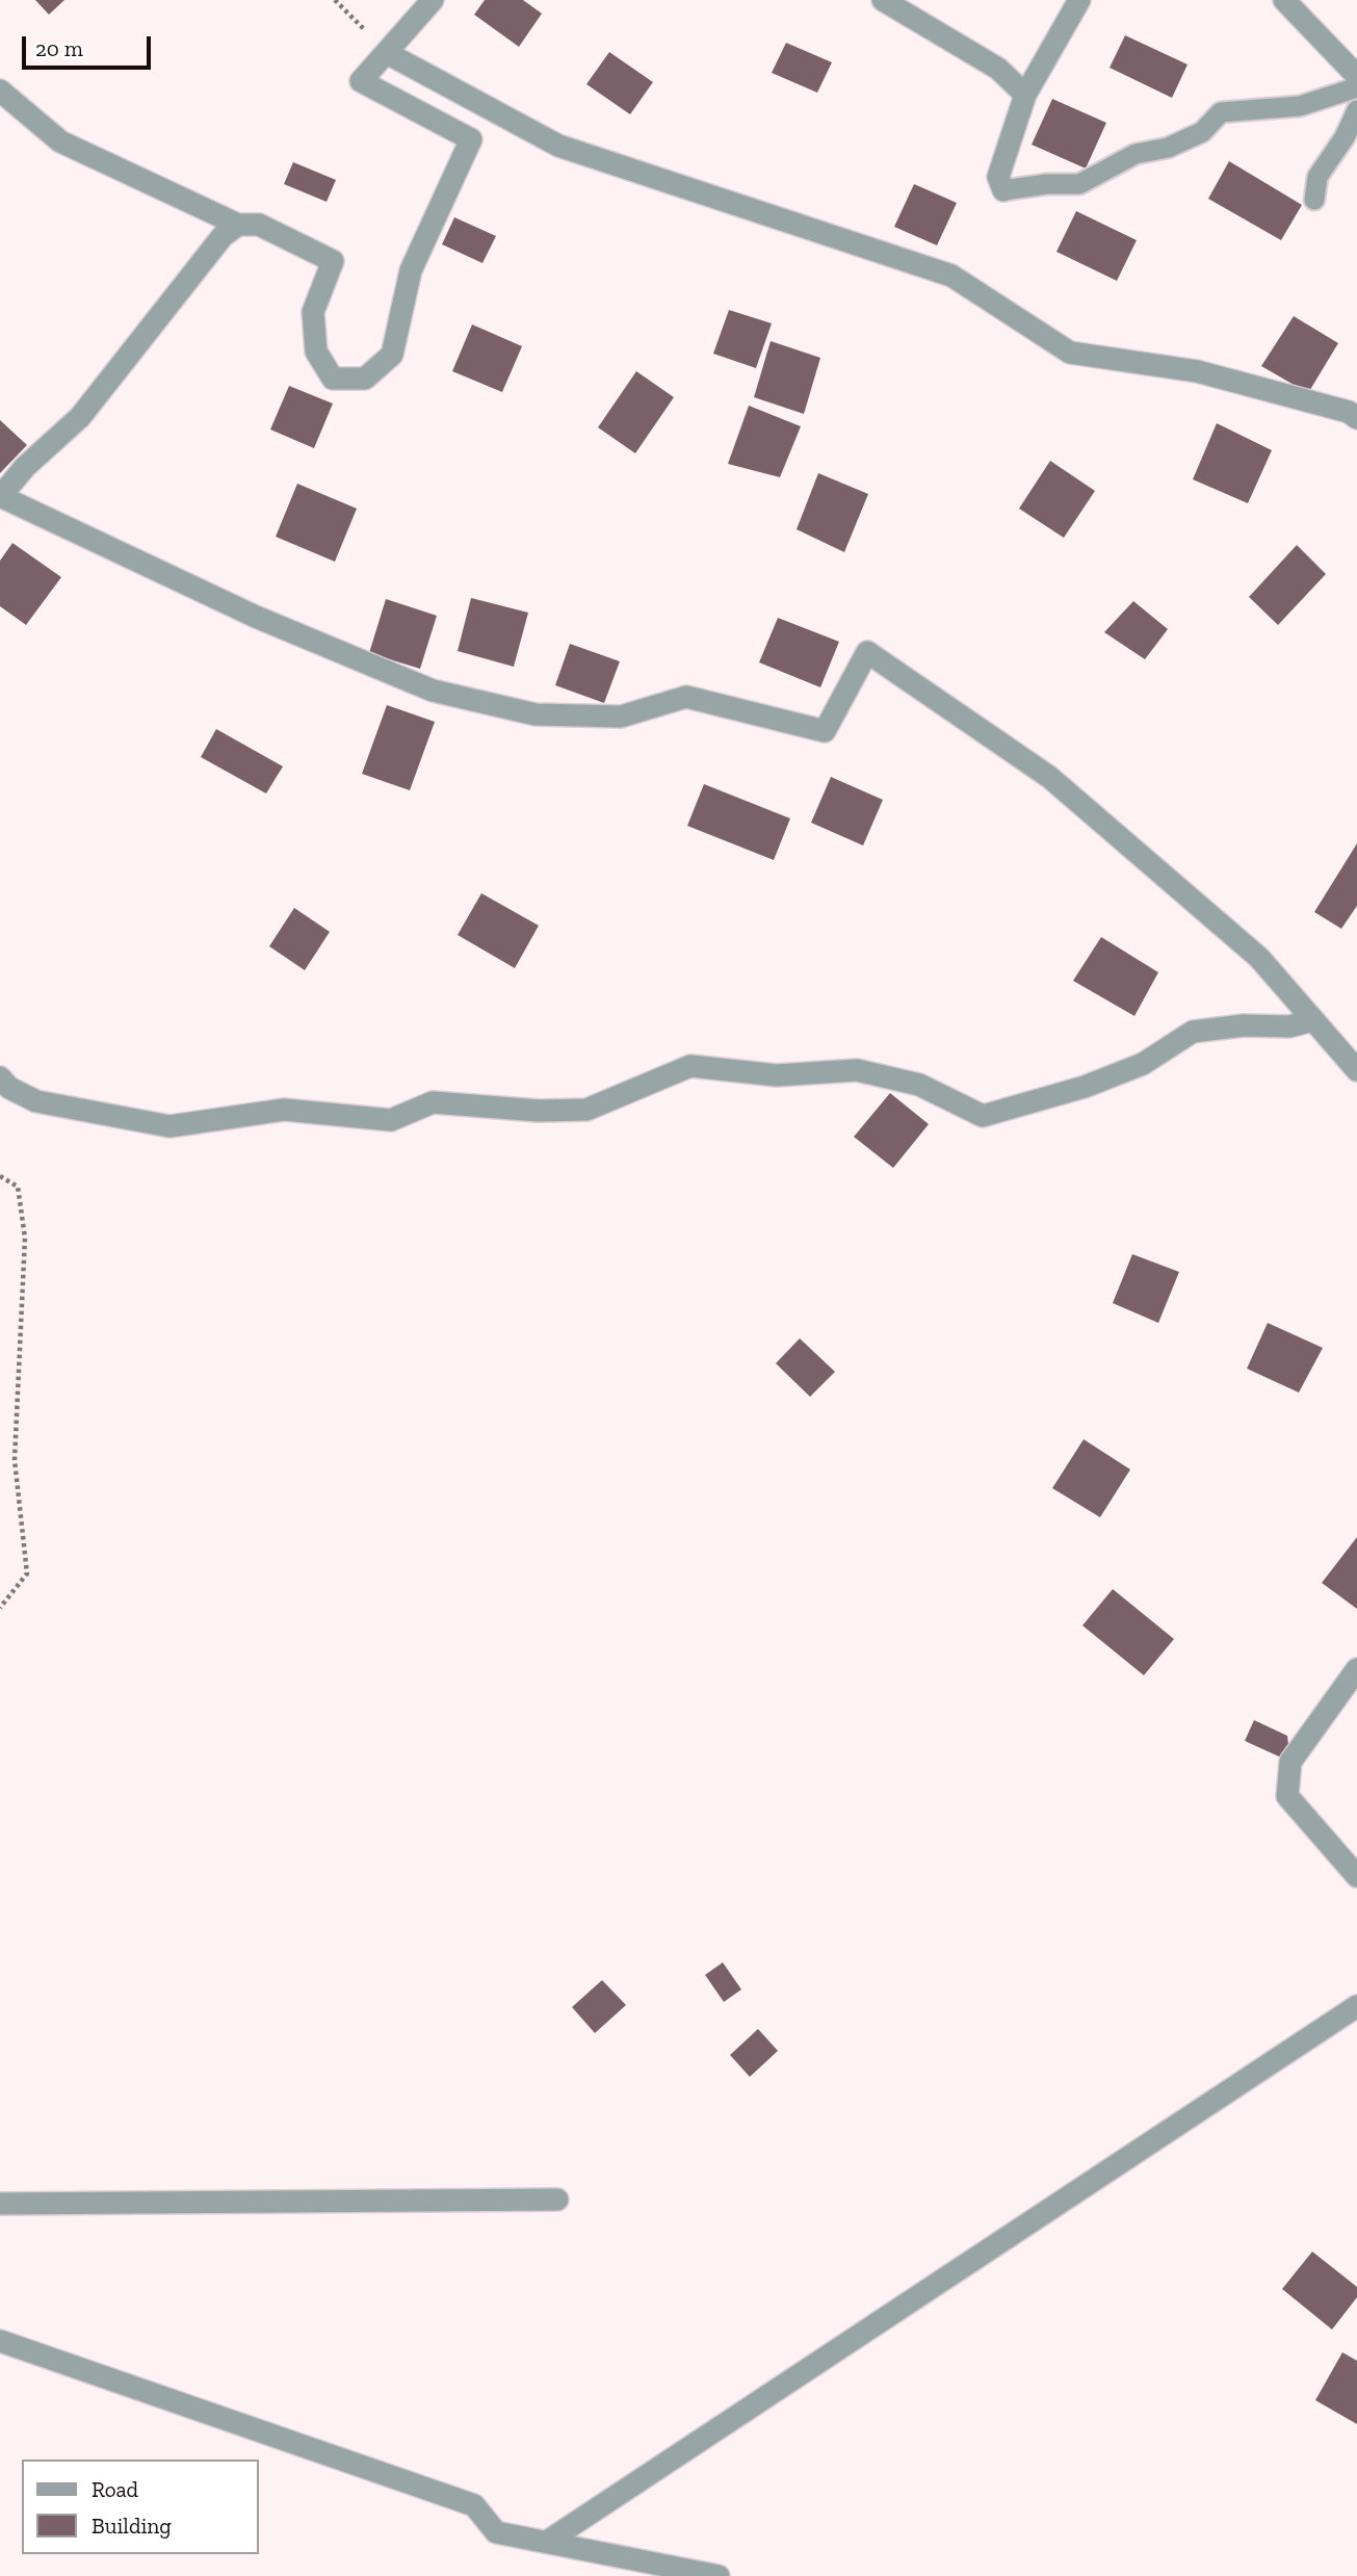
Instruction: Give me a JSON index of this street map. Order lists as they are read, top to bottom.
{
  "legend": ["Road", "Building"],
  "scale_bar": "20 m"
}
